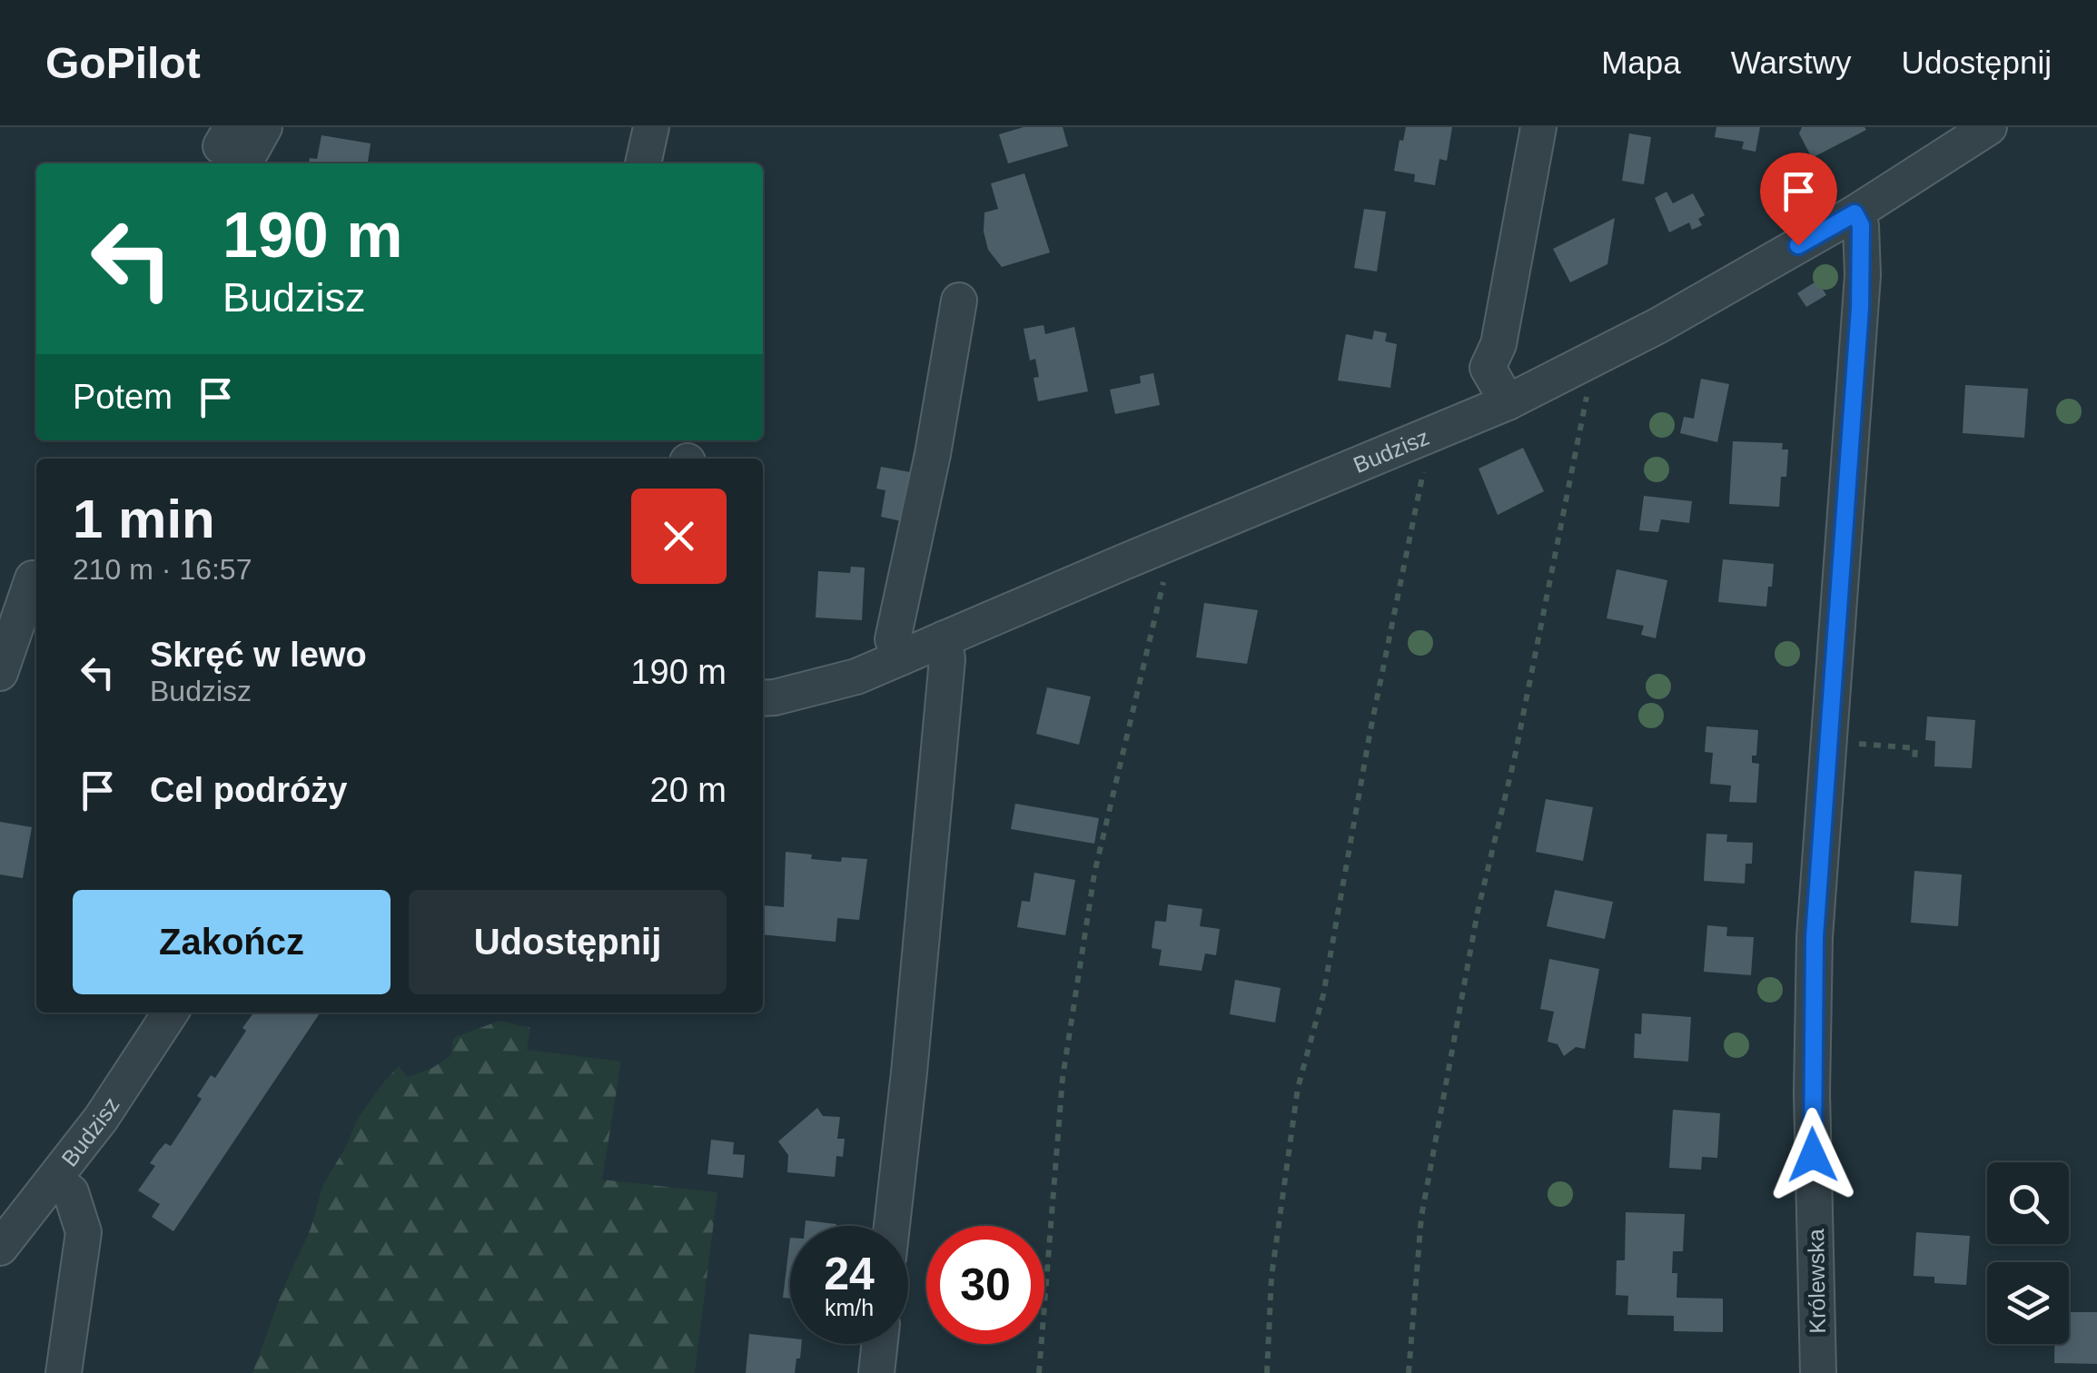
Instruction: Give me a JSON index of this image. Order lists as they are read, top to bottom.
{
  "streets": {
    "street": ["Budzisz", "Królewska"]
  },
  "crossings": [
    ["Budzisz", "Królewska"]
  ],
  "page": {
    "header": "GoPilot",
    "nav": ["Mapa", "Warstwy", "Udostępnij"],
    "turn": ["190 m", "Budzisz"],
    "then": "Potem",
    "heading": ["1 min", "210 m · 16:57"],
    "list": [
      {
        "name": "Skręć w lewo",
        "note": "Budzisz",
        "value": "190 m"
      },
      {
        "name": "Cel podróży",
        "value": "20 m"
      }
    ],
    "buttons": ["Zakończ", "Udostępnij"],
    "speed": "24 km/h",
    "limit": "30"
  }
}
